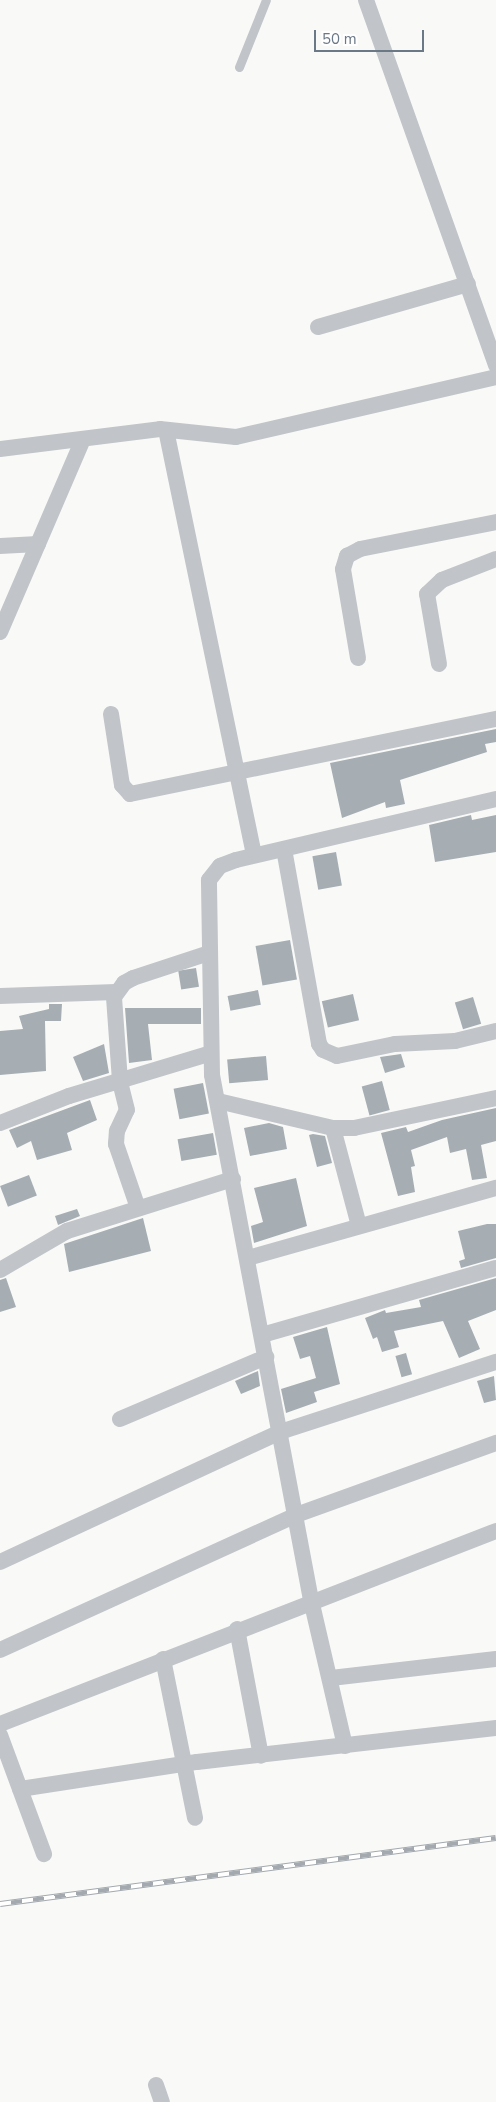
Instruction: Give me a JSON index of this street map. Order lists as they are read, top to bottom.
{
  "scale_bar": "50 m"
}
